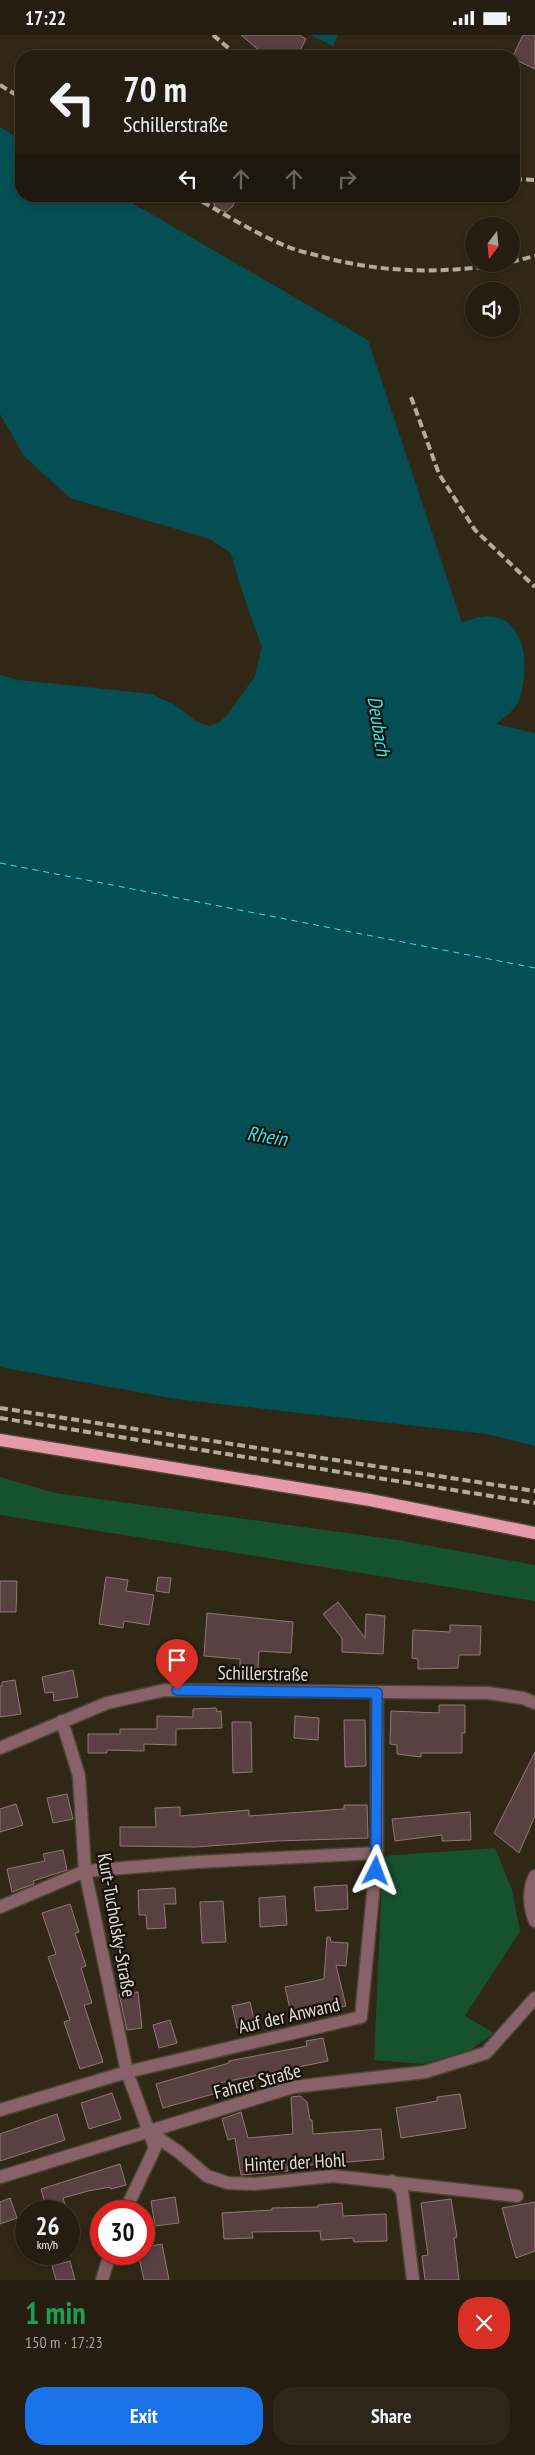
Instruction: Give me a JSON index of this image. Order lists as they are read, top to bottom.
{
  "streets": {
    "street": [
      "Schillerstraße",
      "Kurt-Tucholsky-Straße",
      "Auf der Anwand",
      "Fahrer Straße",
      "Hinter der Hohl"
    ]
  },
  "crossings": [
    ["Schillerstraße", "Kurt-Tucholsky-Straße"],
    ["Schillerstraße", "Auf der Anwand"],
    ["Kurt-Tucholsky-Straße", "Auf der Anwand"],
    ["Kurt-Tucholsky-Straße", "Fahrer Straße"],
    ["Kurt-Tucholsky-Straße", "Hinter der Hohl"],
    ["Fahrer Straße", "Hinter der Hohl"]
  ],
  "water": ["Deubach", "Rhein"],
  "north": "bottom",
  "page": {
    "status": "17:22",
    "turn": ["70 m", "Schillerstraße"],
    "speed": "26 km/h",
    "limit": "30",
    "heading": ["1 min", "150 m · 17:23"],
    "buttons": ["Exit", "Share"]
  }
}
